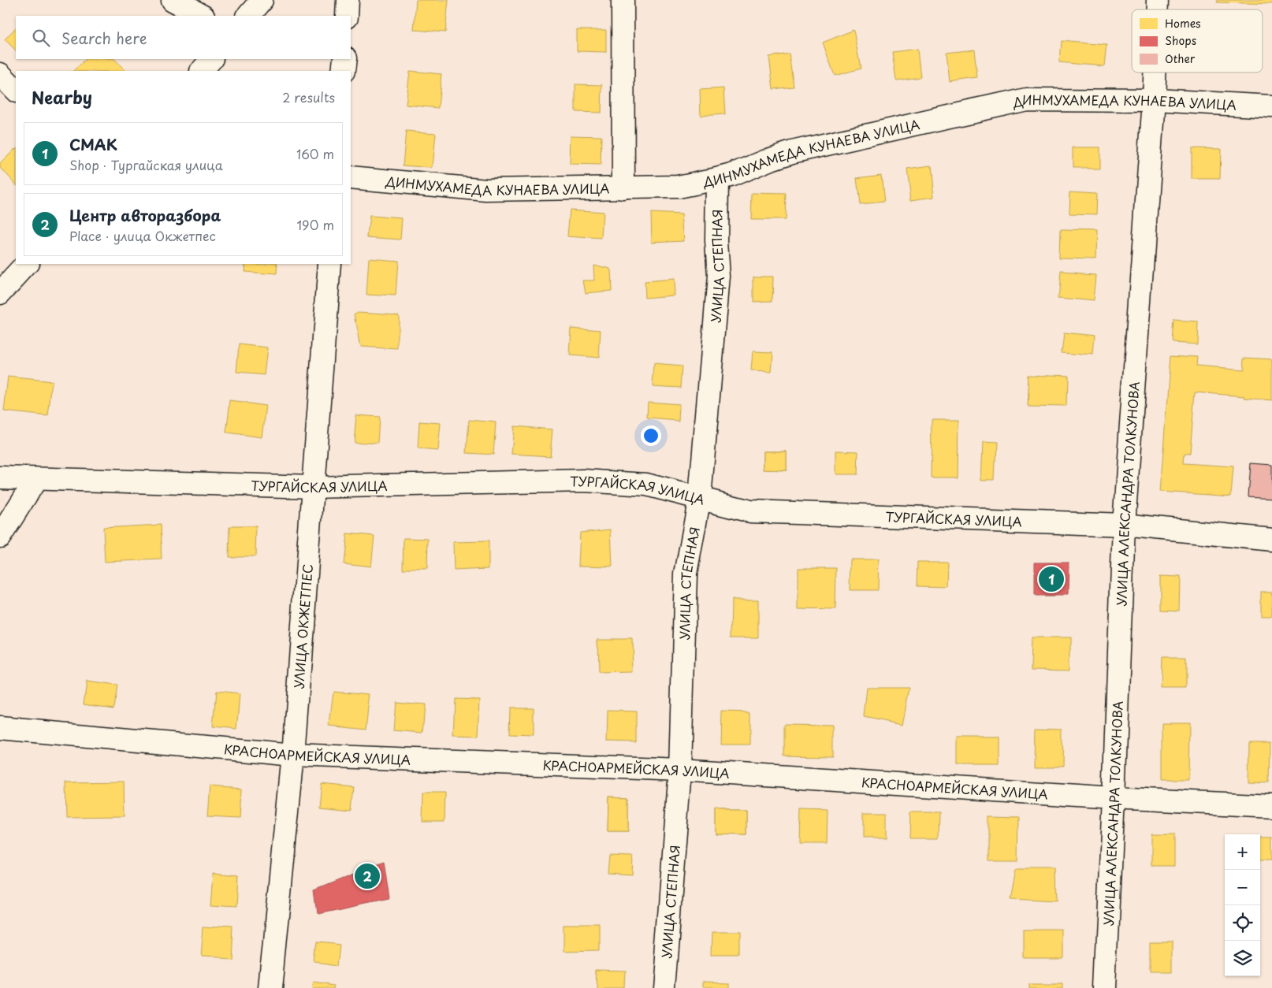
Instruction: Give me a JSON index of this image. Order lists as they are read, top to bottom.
{
  "streets": {
    "street": [
      "ДИНМУХАМЕДА КУНАЕВА УЛИЦА",
      "УЛИЦА СТЕПНАЯ",
      "ТУРГАЙСКАЯ УЛИЦА",
      "УЛИЦА АЛЕКСАНДРА ТОЛКУНОВА",
      "УЛИЦА ОКЖЕТПЕС",
      "КРАСНОАРМЕЙСКАЯ УЛИЦА"
    ]
  },
  "crossings": [
    ["ДИНМУХАМЕДА КУНАЕВА УЛИЦА", "УЛИЦА СТЕПНАЯ"],
    ["ДИНМУХАМЕДА КУНАЕВА УЛИЦА", "УЛИЦА АЛЕКСАНДРА ТОЛКУНОВА"],
    ["УЛИЦА СТЕПНАЯ", "ТУРГАЙСКАЯ УЛИЦА"],
    ["УЛИЦА СТЕПНАЯ", "КРАСНОАРМЕЙСКАЯ УЛИЦА"],
    ["ТУРГАЙСКАЯ УЛИЦА", "УЛИЦА АЛЕКСАНДРА ТОЛКУНОВА"],
    ["ТУРГАЙСКАЯ УЛИЦА", "УЛИЦА ОКЖЕТПЕС"],
    ["УЛИЦА АЛЕКСАНДРА ТОЛКУНОВА", "КРАСНОАРМЕЙСКАЯ УЛИЦА"],
    ["УЛИЦА ОКЖЕТПЕС", "КРАСНОАРМЕЙСКАЯ УЛИЦА"]
  ],
  "legend": ["Homes", "Shops", "Other"],
  "page": {
    "search": "Search here",
    "heading": ["Nearby", "2 results"],
    "list": [
      {
        "mark": "1",
        "name": "СМАК",
        "note": "Shop · Тургайская улица",
        "value": "160 m"
      },
      {
        "mark": "2",
        "name": "Центр авторазбора",
        "note": "Place · улица Окжетпес",
        "value": "190 m"
      }
    ],
    "pins": ["1", "2"],
    "map_buttons": ["+", "−"]
  }
}
